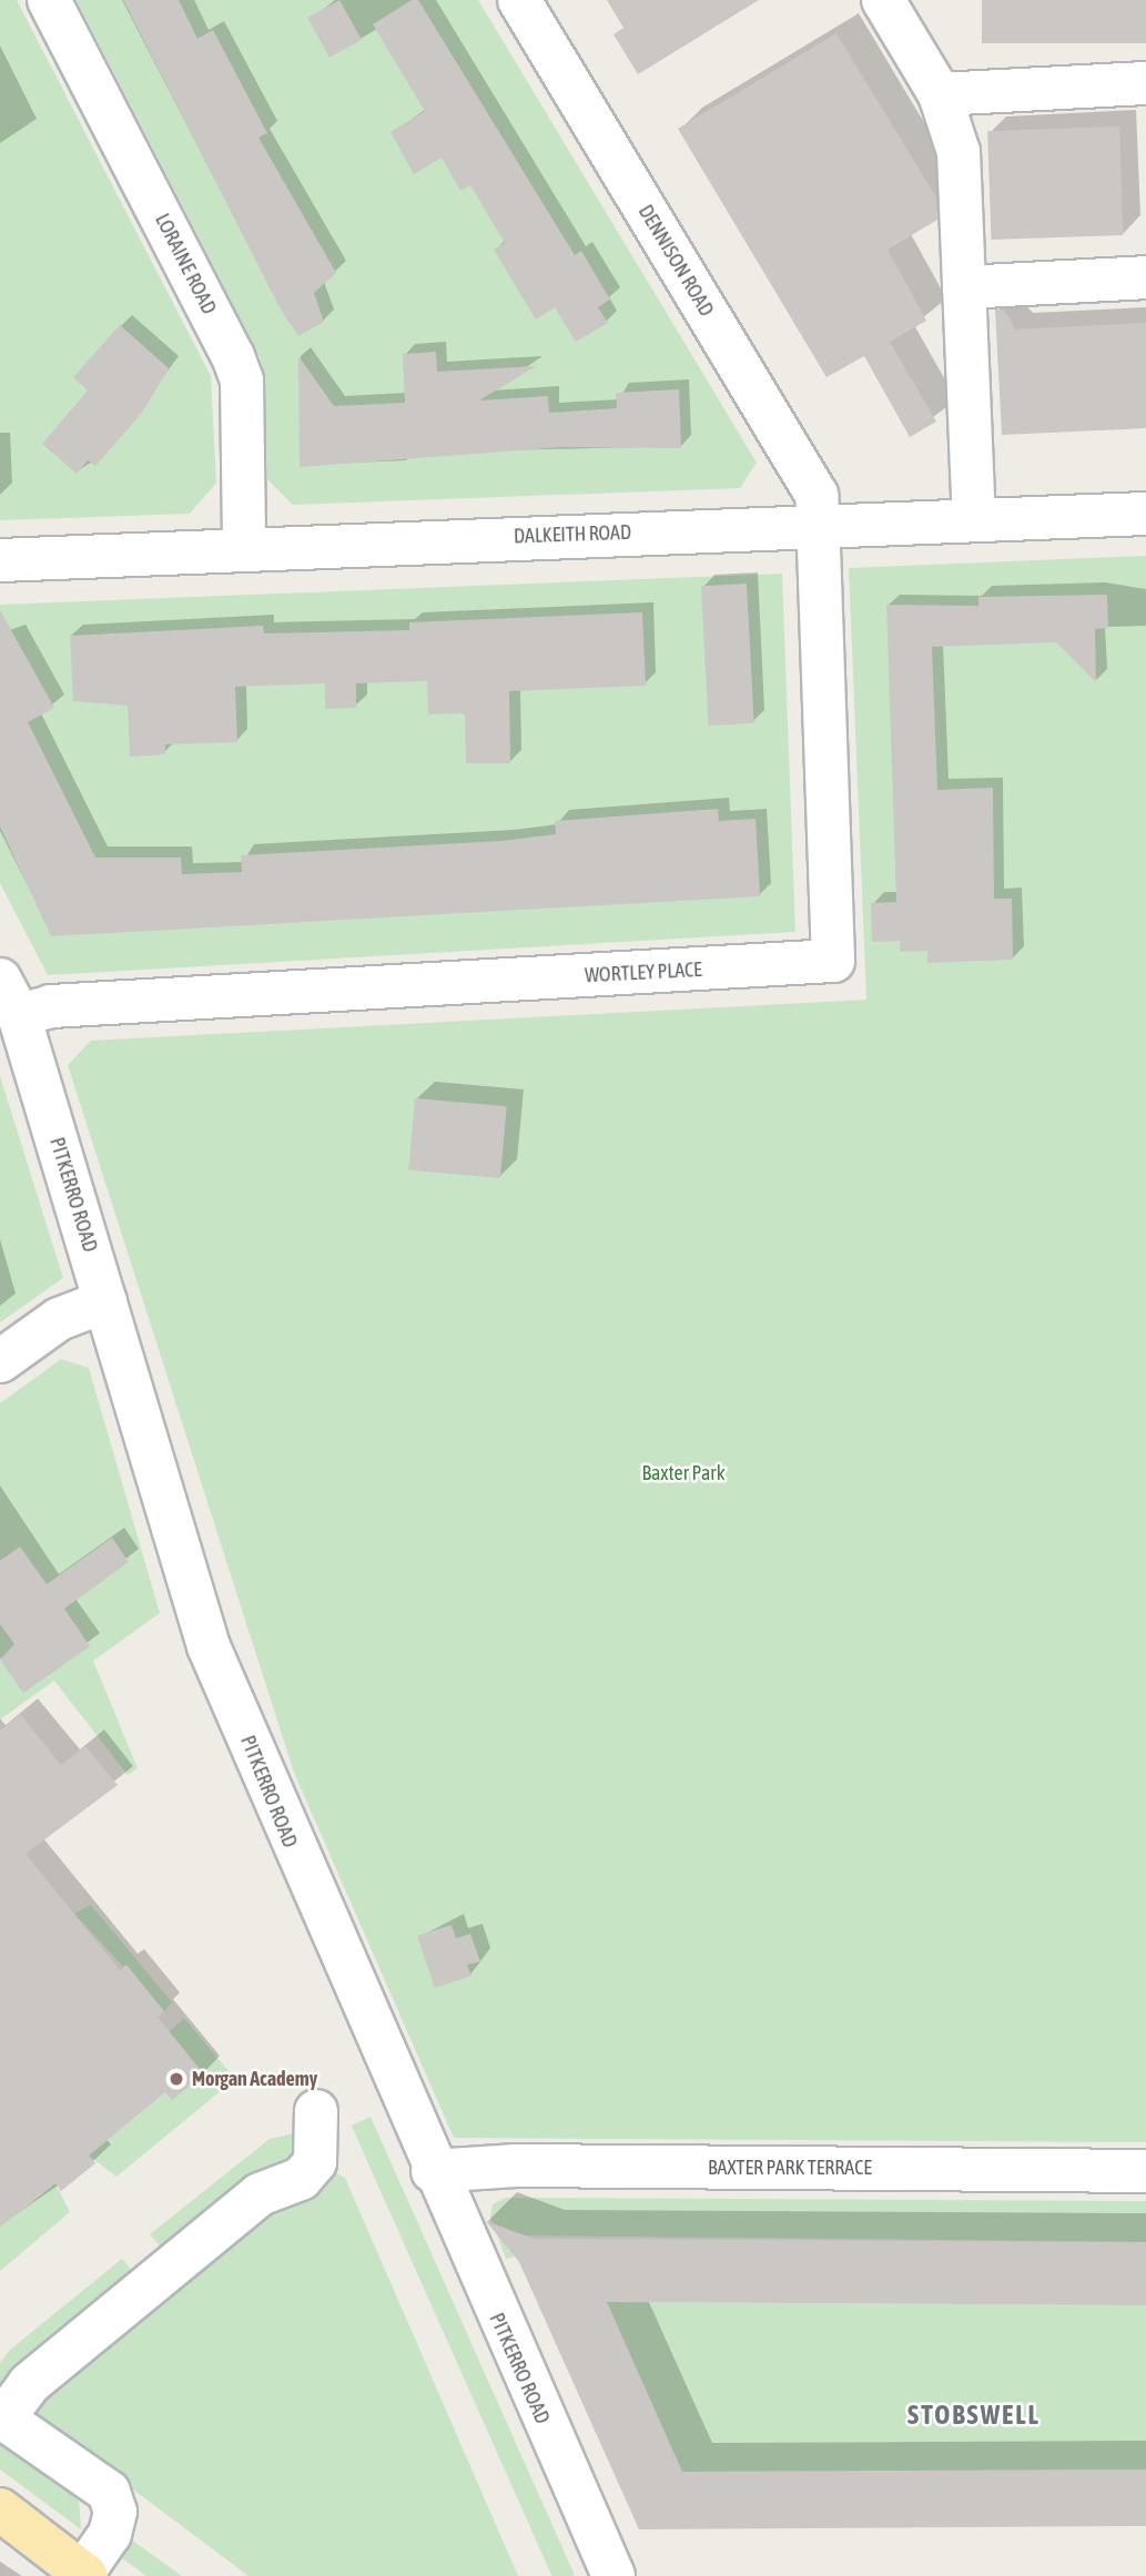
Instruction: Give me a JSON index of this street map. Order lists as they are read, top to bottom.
{
  "streets": {
    "street": [
      "DENNISON ROAD",
      "LORAINE ROAD",
      "DALKEITH ROAD",
      "WORTLEY PLACE",
      "PITKERRO ROAD",
      "BAXTER PARK TERRACE"
    ]
  },
  "crossings": [
    ["DENNISON ROAD", "DALKEITH ROAD"],
    ["DENNISON ROAD", "WORTLEY PLACE"],
    ["LORAINE ROAD", "DALKEITH ROAD"],
    ["DALKEITH ROAD", "WORTLEY PLACE"],
    ["WORTLEY PLACE", "PITKERRO ROAD"],
    ["PITKERRO ROAD", "BAXTER PARK TERRACE"]
  ],
  "districts": ["STOBSWELL"],
  "parks": ["Baxter Park"],
  "places": ["Morgan Academy"]
}
